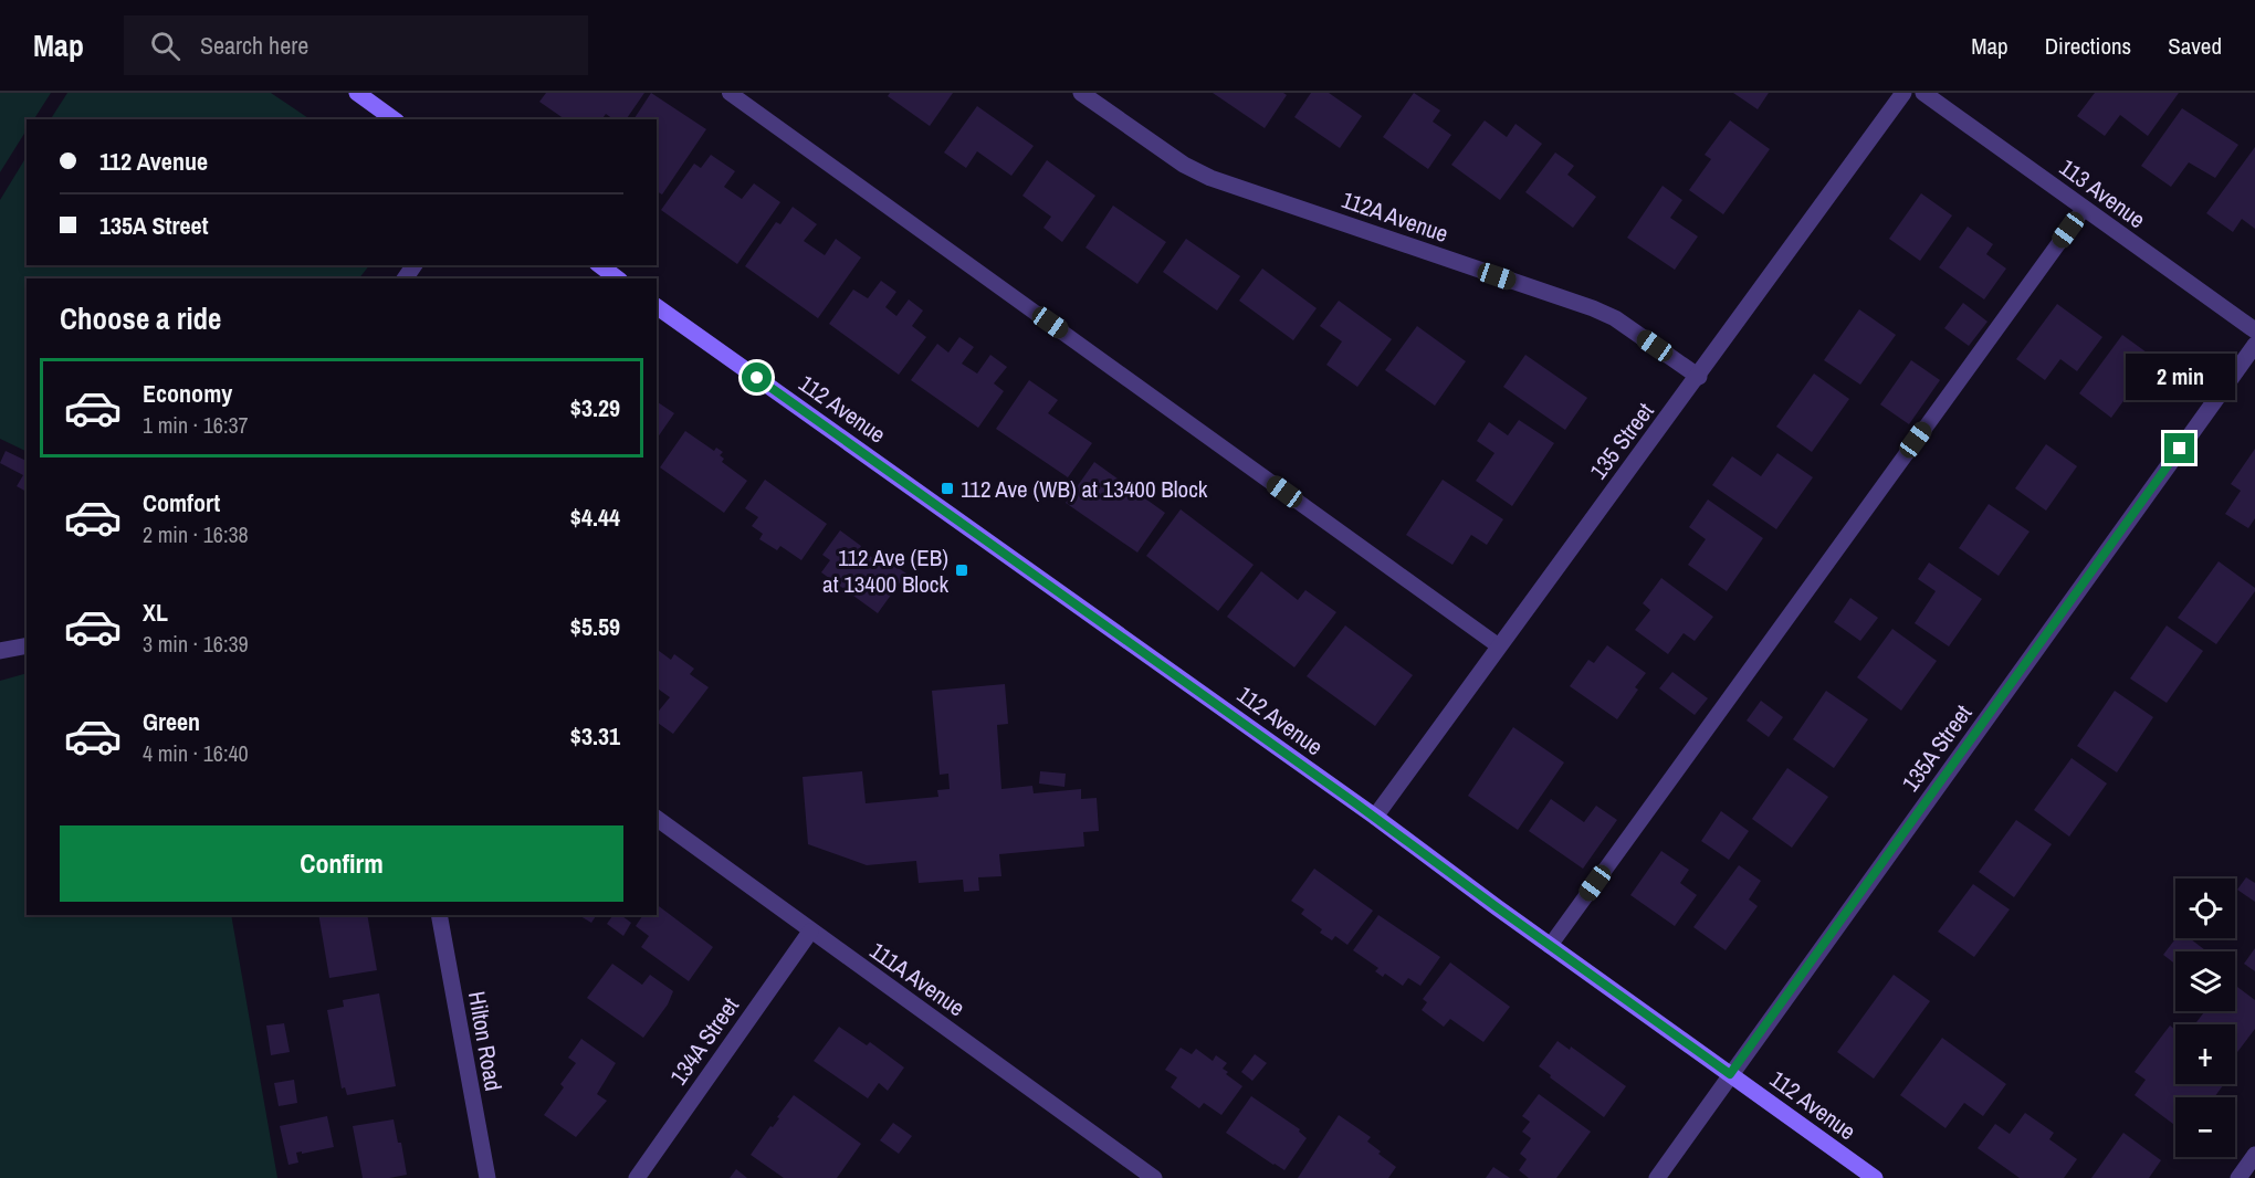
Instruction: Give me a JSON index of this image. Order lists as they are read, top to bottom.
{
  "streets": {
    "main road": ["112 Avenue"],
    "street": [
      "113 Avenue",
      "112A Avenue",
      "135 Street",
      "135A Street",
      "111A Avenue",
      "Hilton Road",
      "134A Street"
    ]
  },
  "crossings": [
    ["112A Avenue", "135 Street"],
    ["112 Avenue", "135 Street"],
    ["112 Avenue", "135A Street"],
    ["111A Avenue", "134A Street"]
  ],
  "places": {
    "transit": ["112 Ave (WB) at 13400 Block", "112 Ave (EB) at 13400 Block"]
  },
  "page": {
    "header": "Map",
    "search": "Search here",
    "nav": ["Map", "Directions", "Saved"],
    "banner": ["112 Avenue", "135A Street"],
    "heading": "Choose a ride",
    "bubble": "2 min",
    "list": [
      {
        "name": "Economy",
        "note": "1 min · 16:37",
        "value": "$3.29"
      },
      {
        "name": "Comfort",
        "note": "2 min · 16:38",
        "value": "$4.44"
      },
      {
        "name": "XL",
        "note": "3 min · 16:39",
        "value": "$5.59"
      },
      {
        "name": "Green",
        "note": "4 min · 16:40",
        "value": "$3.31"
      }
    ],
    "buttons": "Confirm",
    "map_buttons": ["+", "−"]
  }
}
